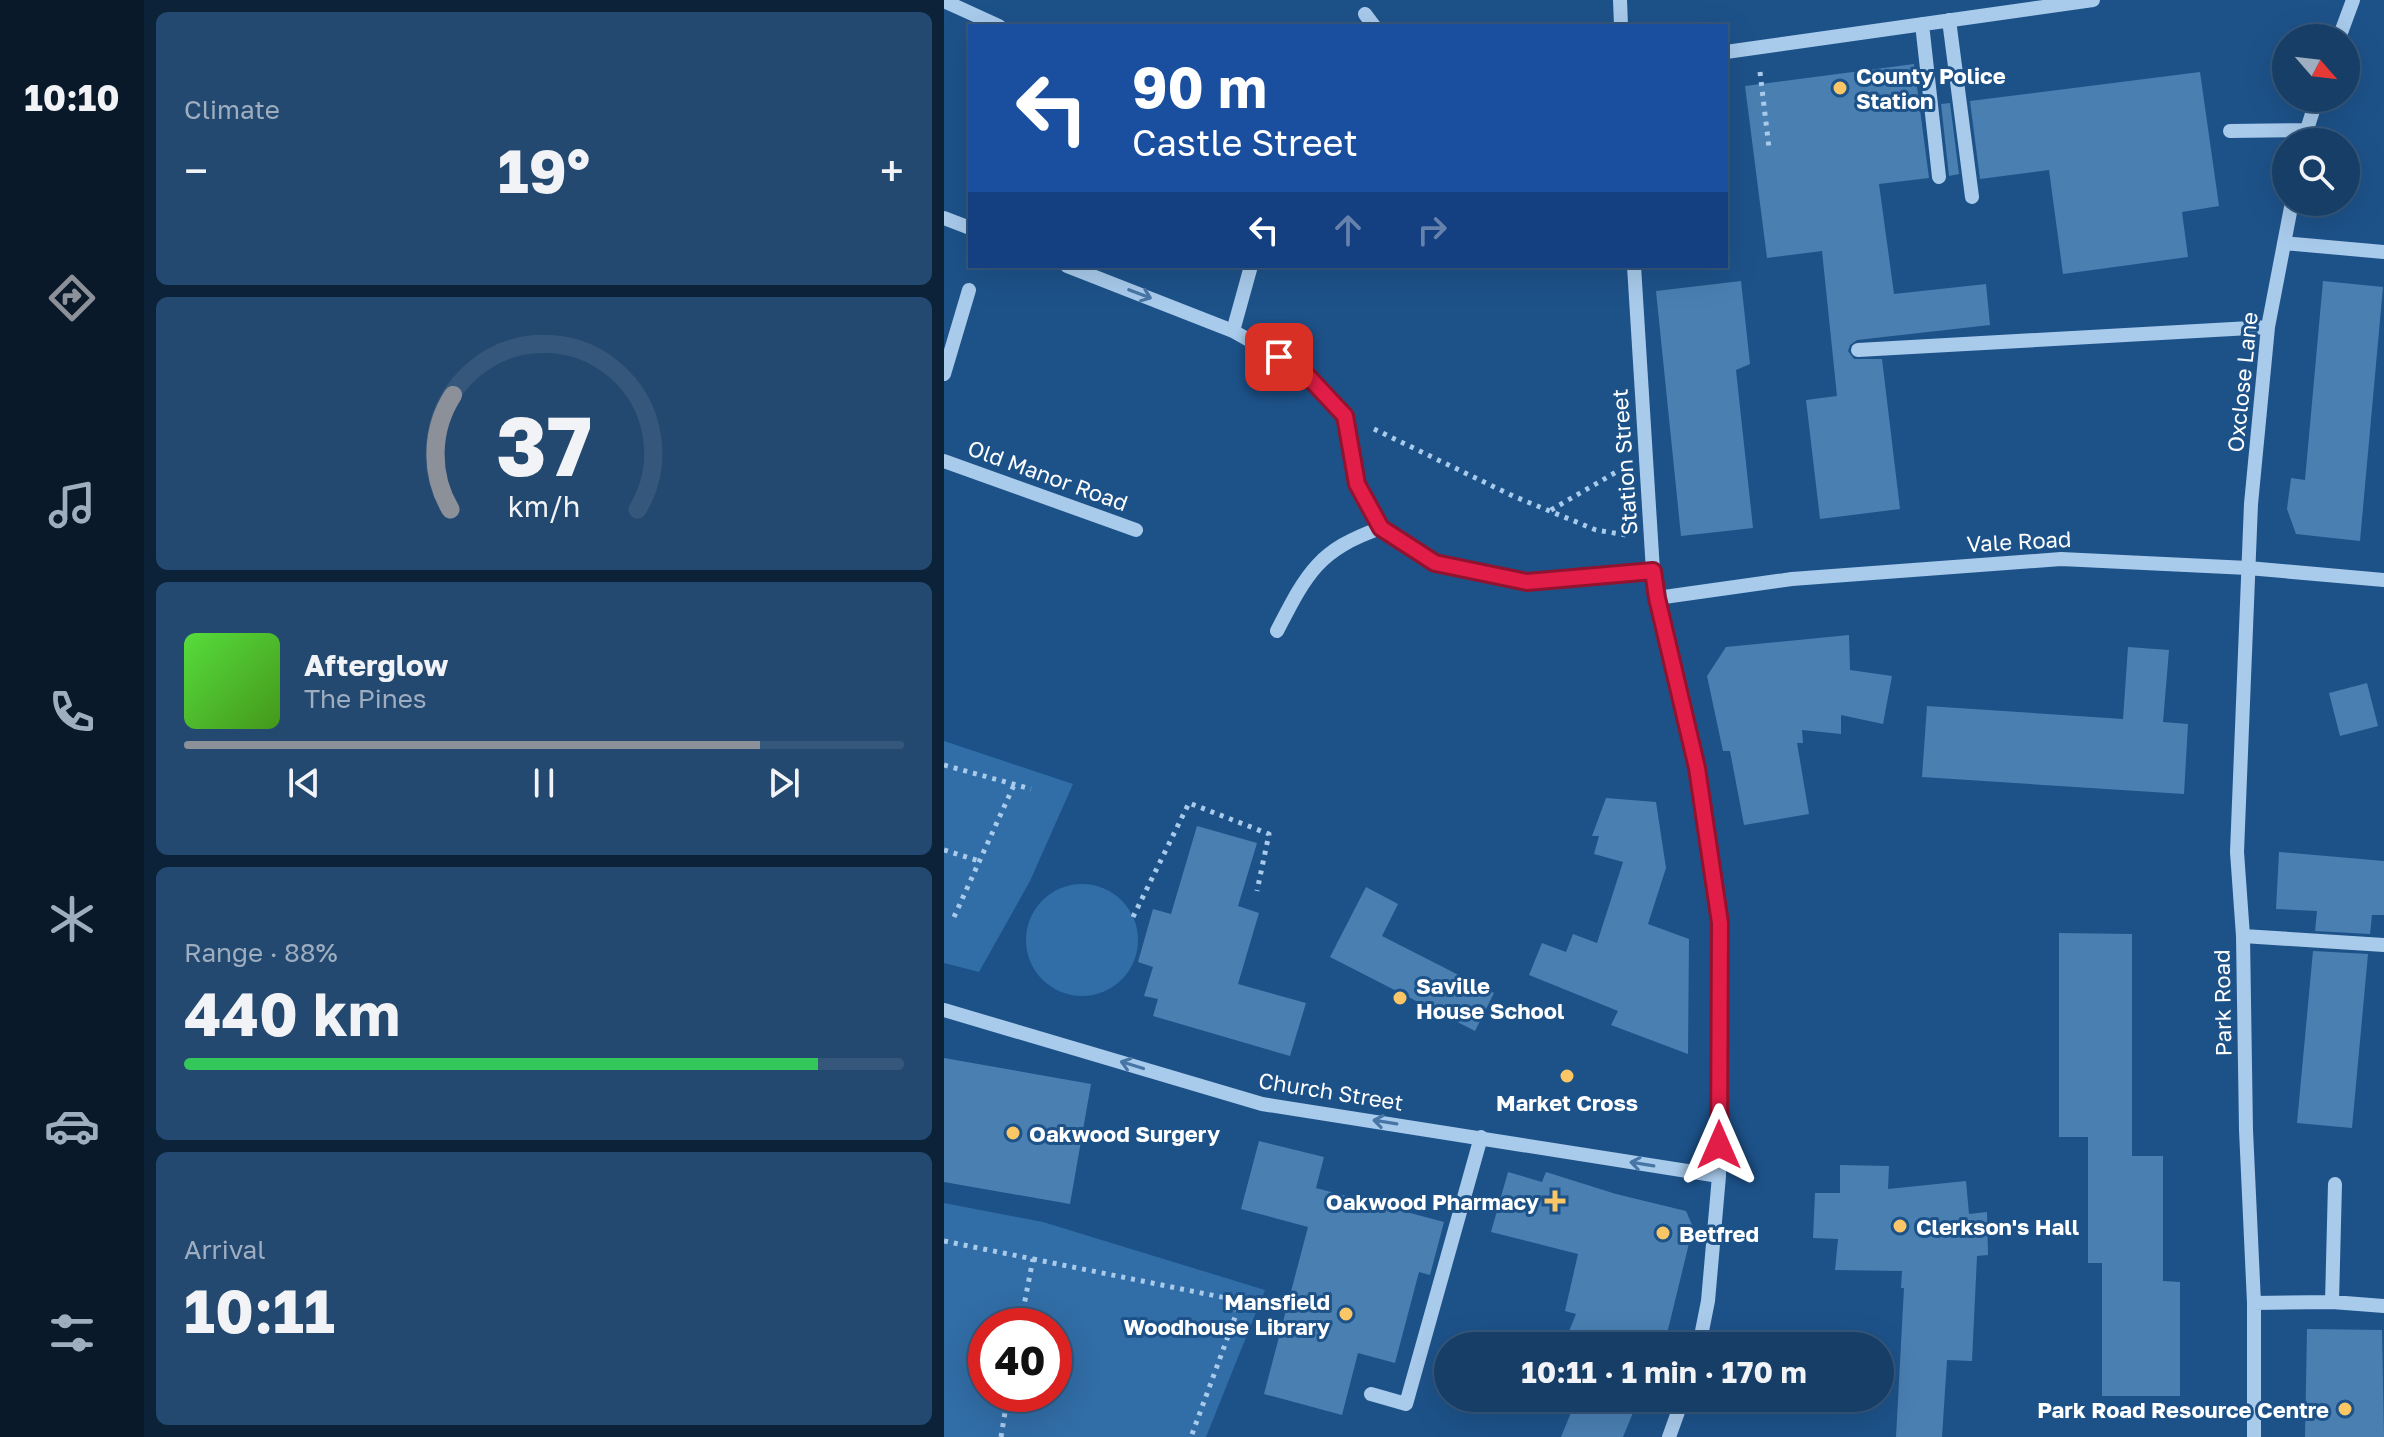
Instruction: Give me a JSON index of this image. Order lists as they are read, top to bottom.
{
  "streets": {
    "street": [
      "Oxclose Lane",
      "Station Street",
      "Old Manor Road",
      "Vale Road",
      "Park Road",
      "Church Street"
    ]
  },
  "crossings": [
    ["Oxclose Lane", "Vale Road"],
    ["Oxclose Lane", "Park Road"],
    ["Station Street", "Vale Road"],
    ["Station Street", "Church Street"],
    ["Vale Road", "Park Road"]
  ],
  "one_way": ["Church Street"],
  "places": {
    "other": [
      "County Police Station",
      "Saville House School",
      "Market Cross",
      "Oakwood Surgery",
      "Clerkson's Hall",
      "Betfred",
      "Mansfield Woodhouse Library",
      "Park Road Resource Centre"
    ],
    "health": ["Oakwood Pharmacy"]
  },
  "north": "bottom right",
  "page": {
    "tabs": "10:10",
    "tile": [
      "Climate",
      ["Range · 88%", "440 km"],
      ["Arrival", "10:11"]
    ],
    "turn": ["90 m", "Castle Street"],
    "heat": ["−", "19°", "+"],
    "song": ["Afterglow", "The Pines"],
    "limit": "40",
    "trip": "10:11 · 1 min · 170 m",
    "gauge": ["37", "km/h"]
  }
}
